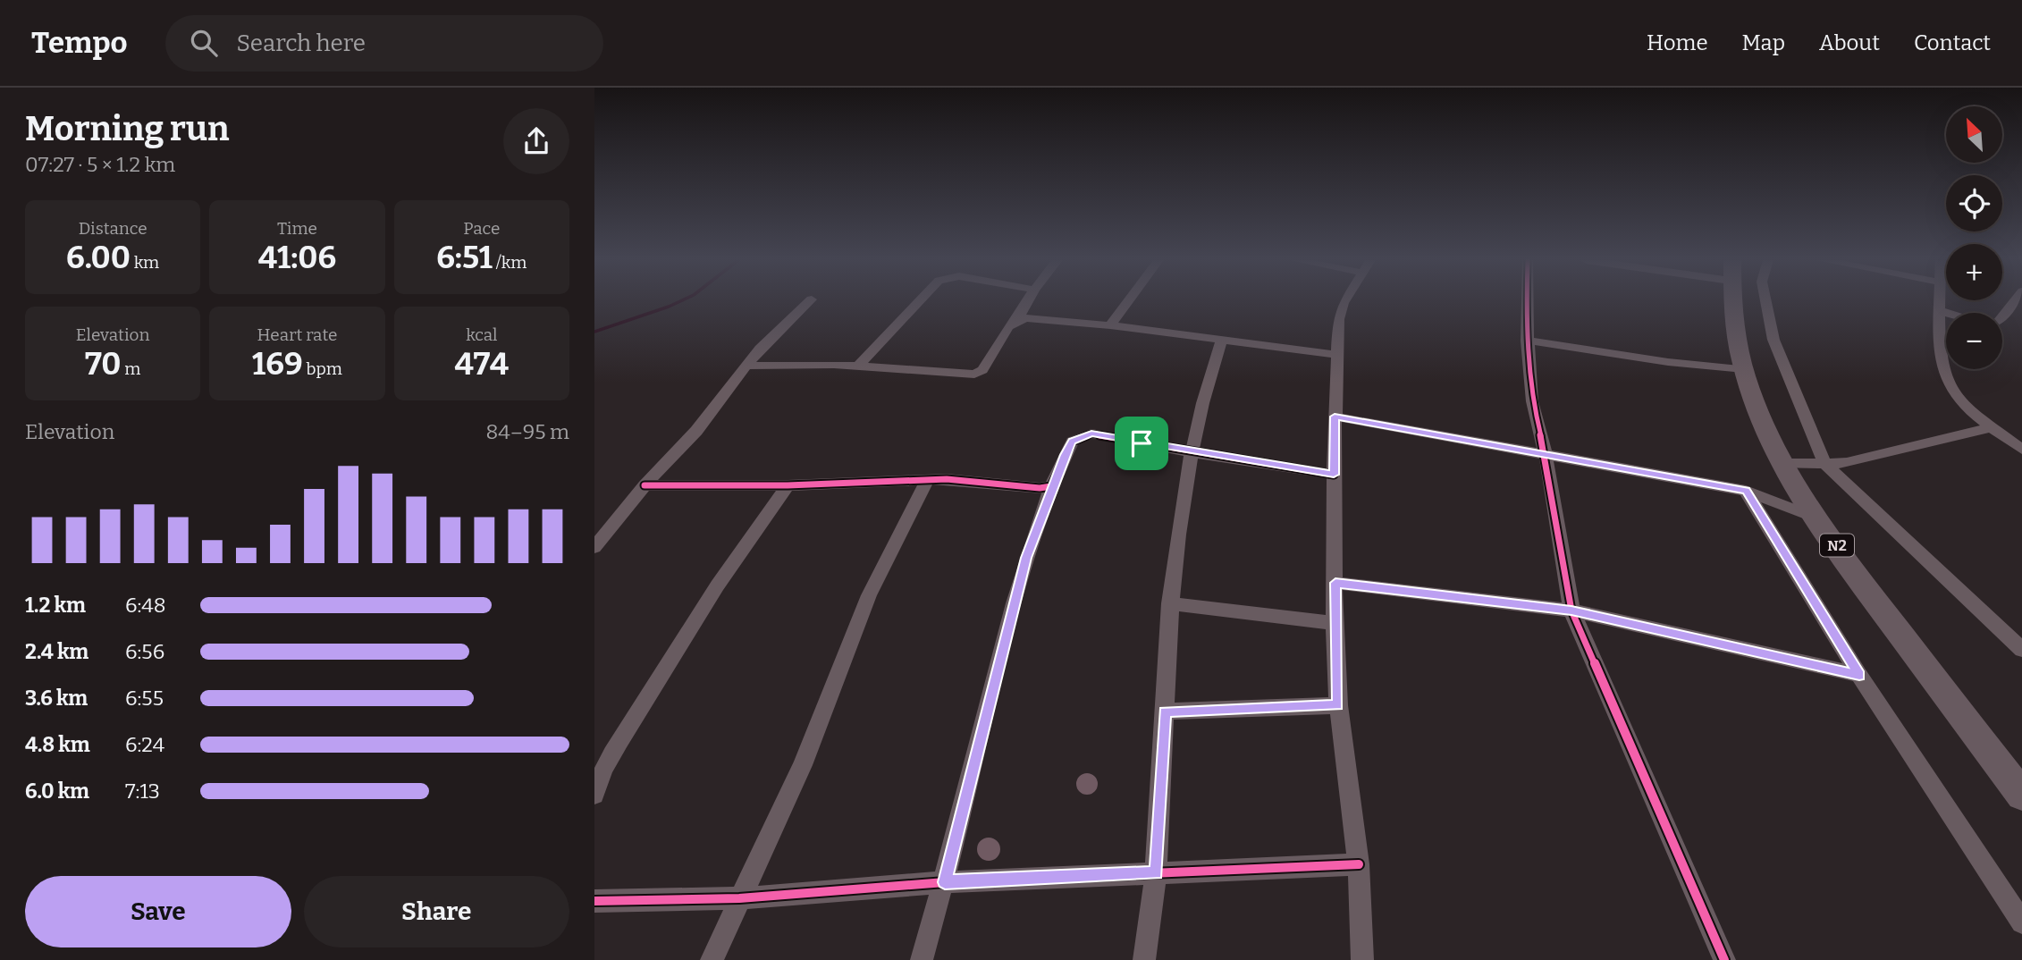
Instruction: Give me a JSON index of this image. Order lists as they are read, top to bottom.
{
  "streets": {
    "highway": ["N2"]
  },
  "north": "top left",
  "page": {
    "header": "Tempo",
    "search": "Search here",
    "nav": [
      "Home",
      "Map",
      "About",
      "Contact"
    ],
    "heading": ["Morning run", "07:27 · 5 × 1.2 km"],
    "map_buttons": ["+", "−"],
    "stats": [
      ["Distance", "6.00 km"],
      ["Time", "41:06"],
      ["Pace", "6:51 /km"],
      ["Elevation", "70 m"],
      ["Heart rate", "169 bpm"],
      ["kcal", "474"]
    ],
    "chart": ["Elevation", "84–95 m"],
    "list": [
      {
        "name": "1.2 km",
        "note": "6:48"
      },
      {
        "name": "2.4 km",
        "note": "6:56"
      },
      {
        "name": "3.6 km",
        "note": "6:55"
      },
      {
        "name": "4.8 km",
        "note": "6:24"
      },
      {
        "name": "6.0 km",
        "note": "7:13"
      }
    ],
    "buttons": ["Save", "Share"]
  }
}
